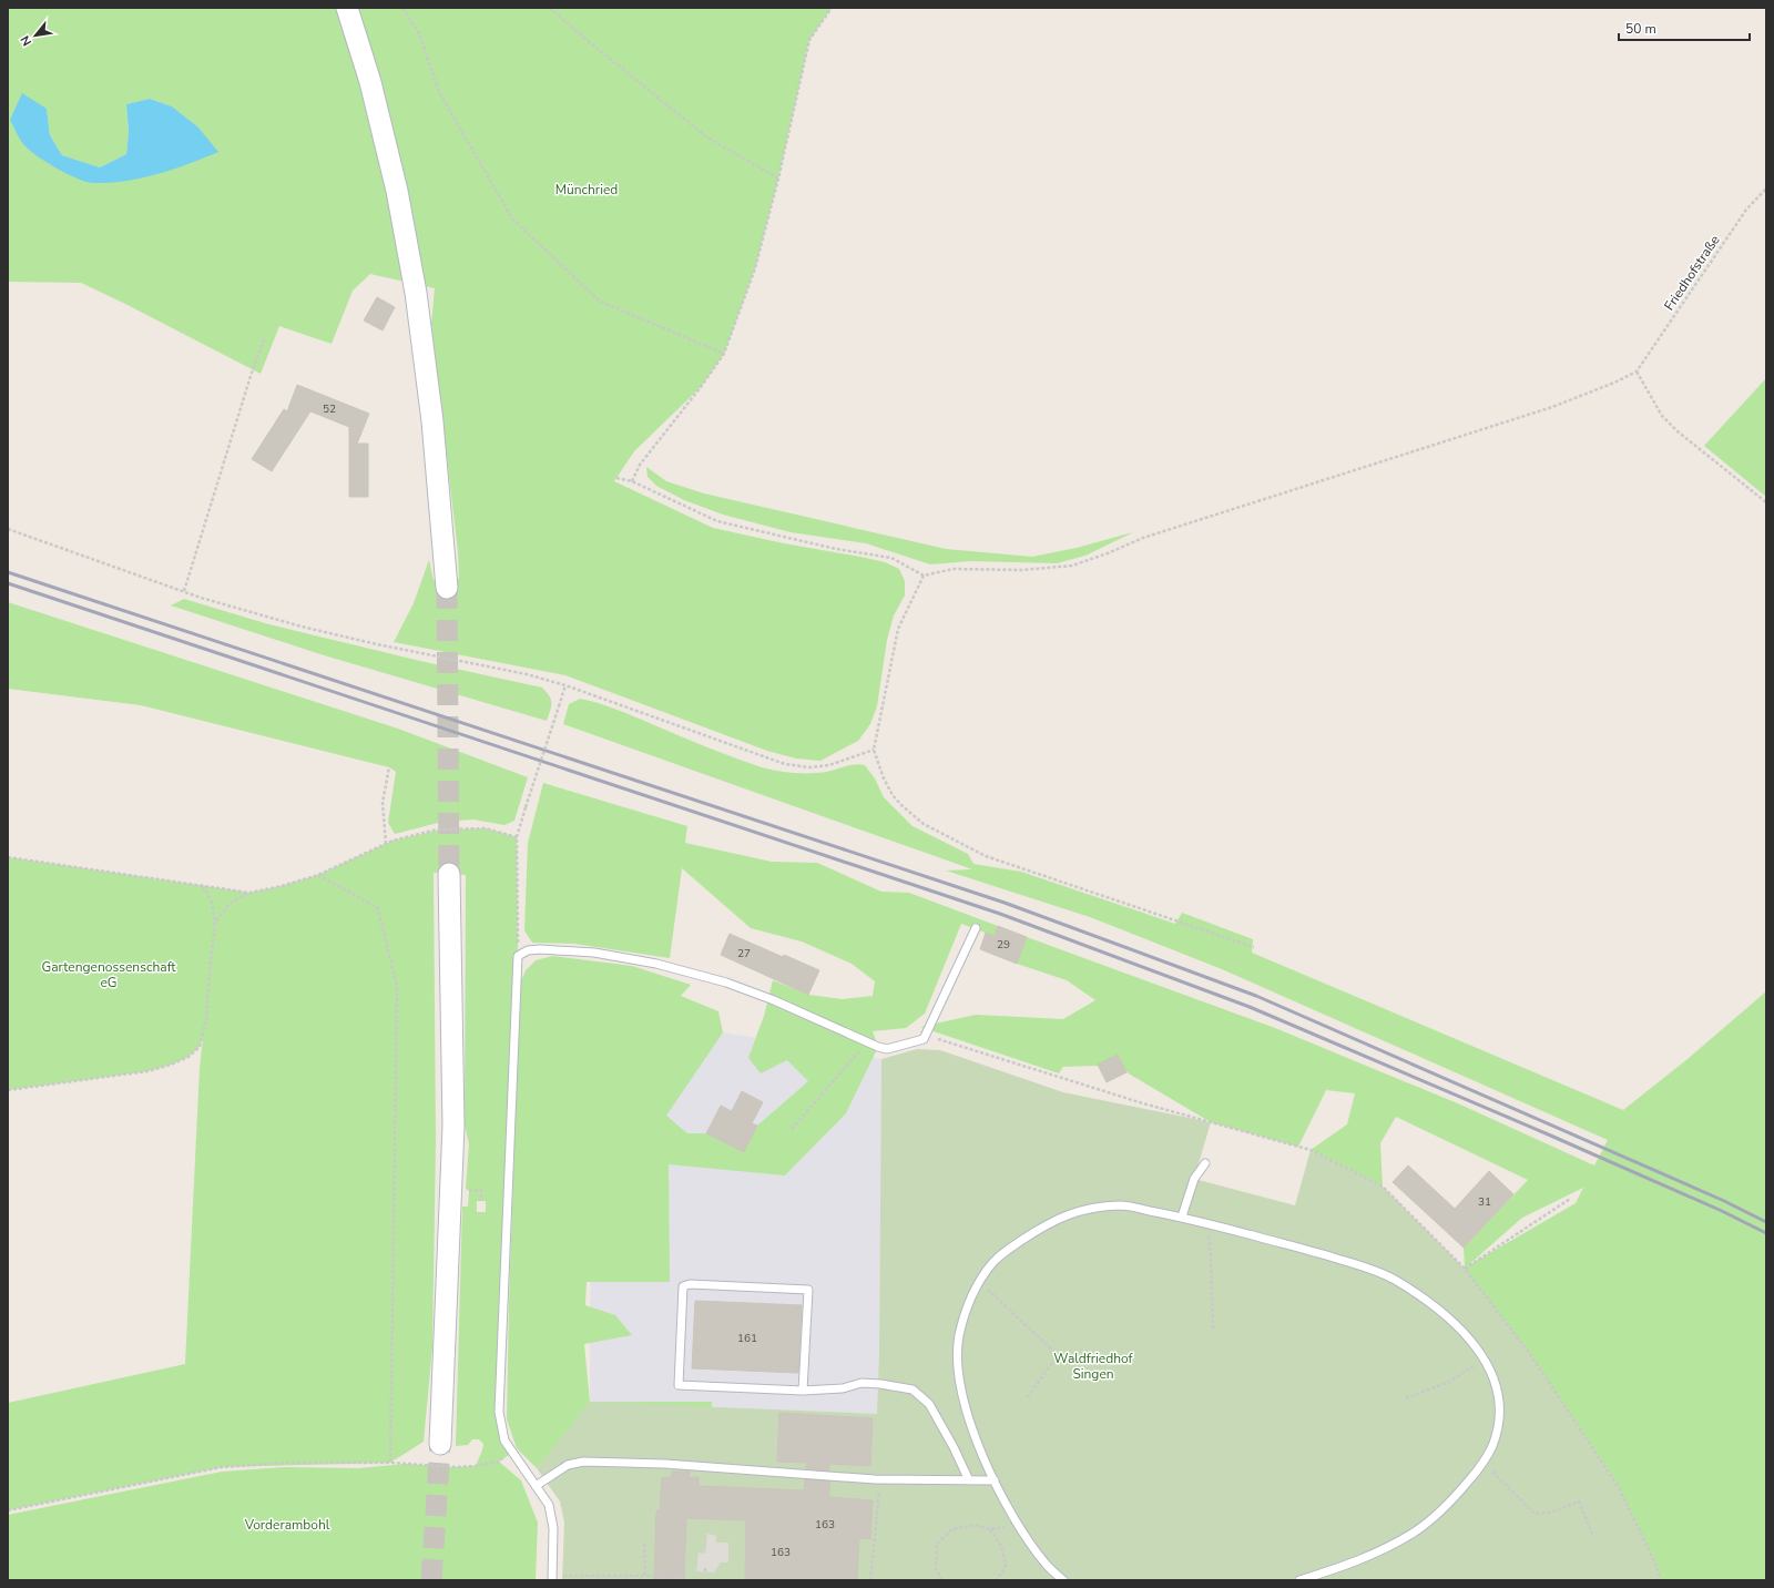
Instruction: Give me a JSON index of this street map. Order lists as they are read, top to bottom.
{
  "streets": {
    "path": ["Friedhofstraße"]
  },
  "parks": [
    "Münchried",
    "Gartengenossenschaft eG",
    "Waldfriedhof Singen",
    "Vorderambohl"
  ],
  "house_numbers": [
    "52",
    "29",
    "27",
    "31",
    "161",
    "163",
    "163"
  ],
  "scale_bar": "50 m",
  "north": "bottom left"
}
